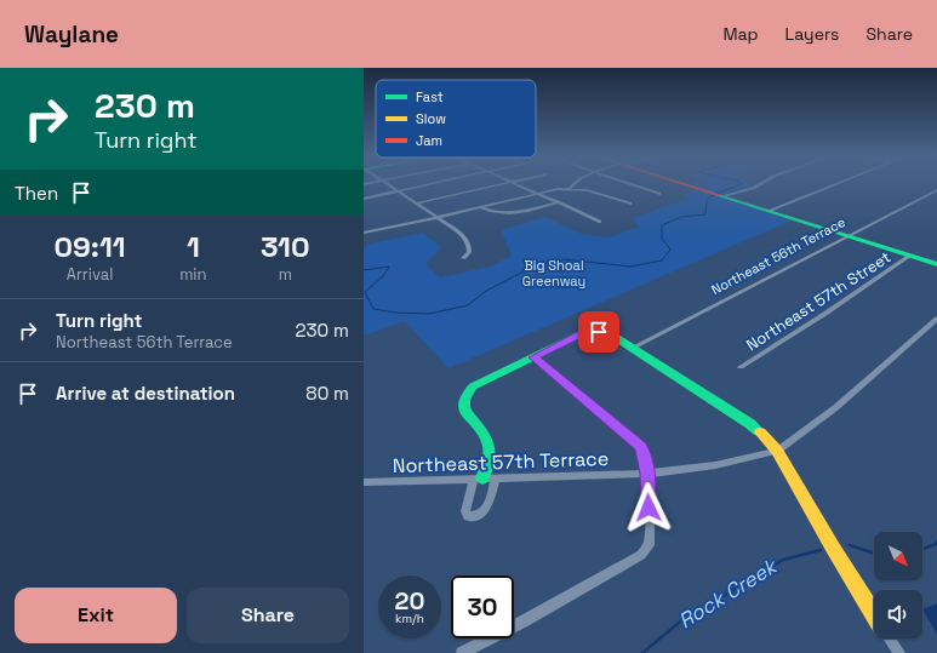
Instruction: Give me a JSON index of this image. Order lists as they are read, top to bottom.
{
  "streets": {
    "street": ["Northeast 56th Terrace", "Northeast 57th Street", "Northeast 57th Terrace"]
  },
  "water": ["Rock Creek"],
  "parks": ["Big Shoal Greenway"],
  "legend": ["Fast", "Slow", "Jam"],
  "north": "bottom right",
  "page": {
    "header": "Waylane",
    "nav": ["Map", "Layers", "Share"],
    "turn": ["230 m", "Turn right"],
    "then": "Then",
    "eta": [
      "09:11",
      "Arrival",
      "1",
      "min",
      "310",
      "m"
    ],
    "list": [
      {
        "name": "Turn right",
        "note": "Northeast 56th Terrace",
        "value": "230 m"
      },
      {
        "name": "Arrive at destination",
        "value": "80 m"
      }
    ],
    "speed": "20 km/h",
    "limit": "30",
    "buttons": ["Exit", "Share"]
  }
}
